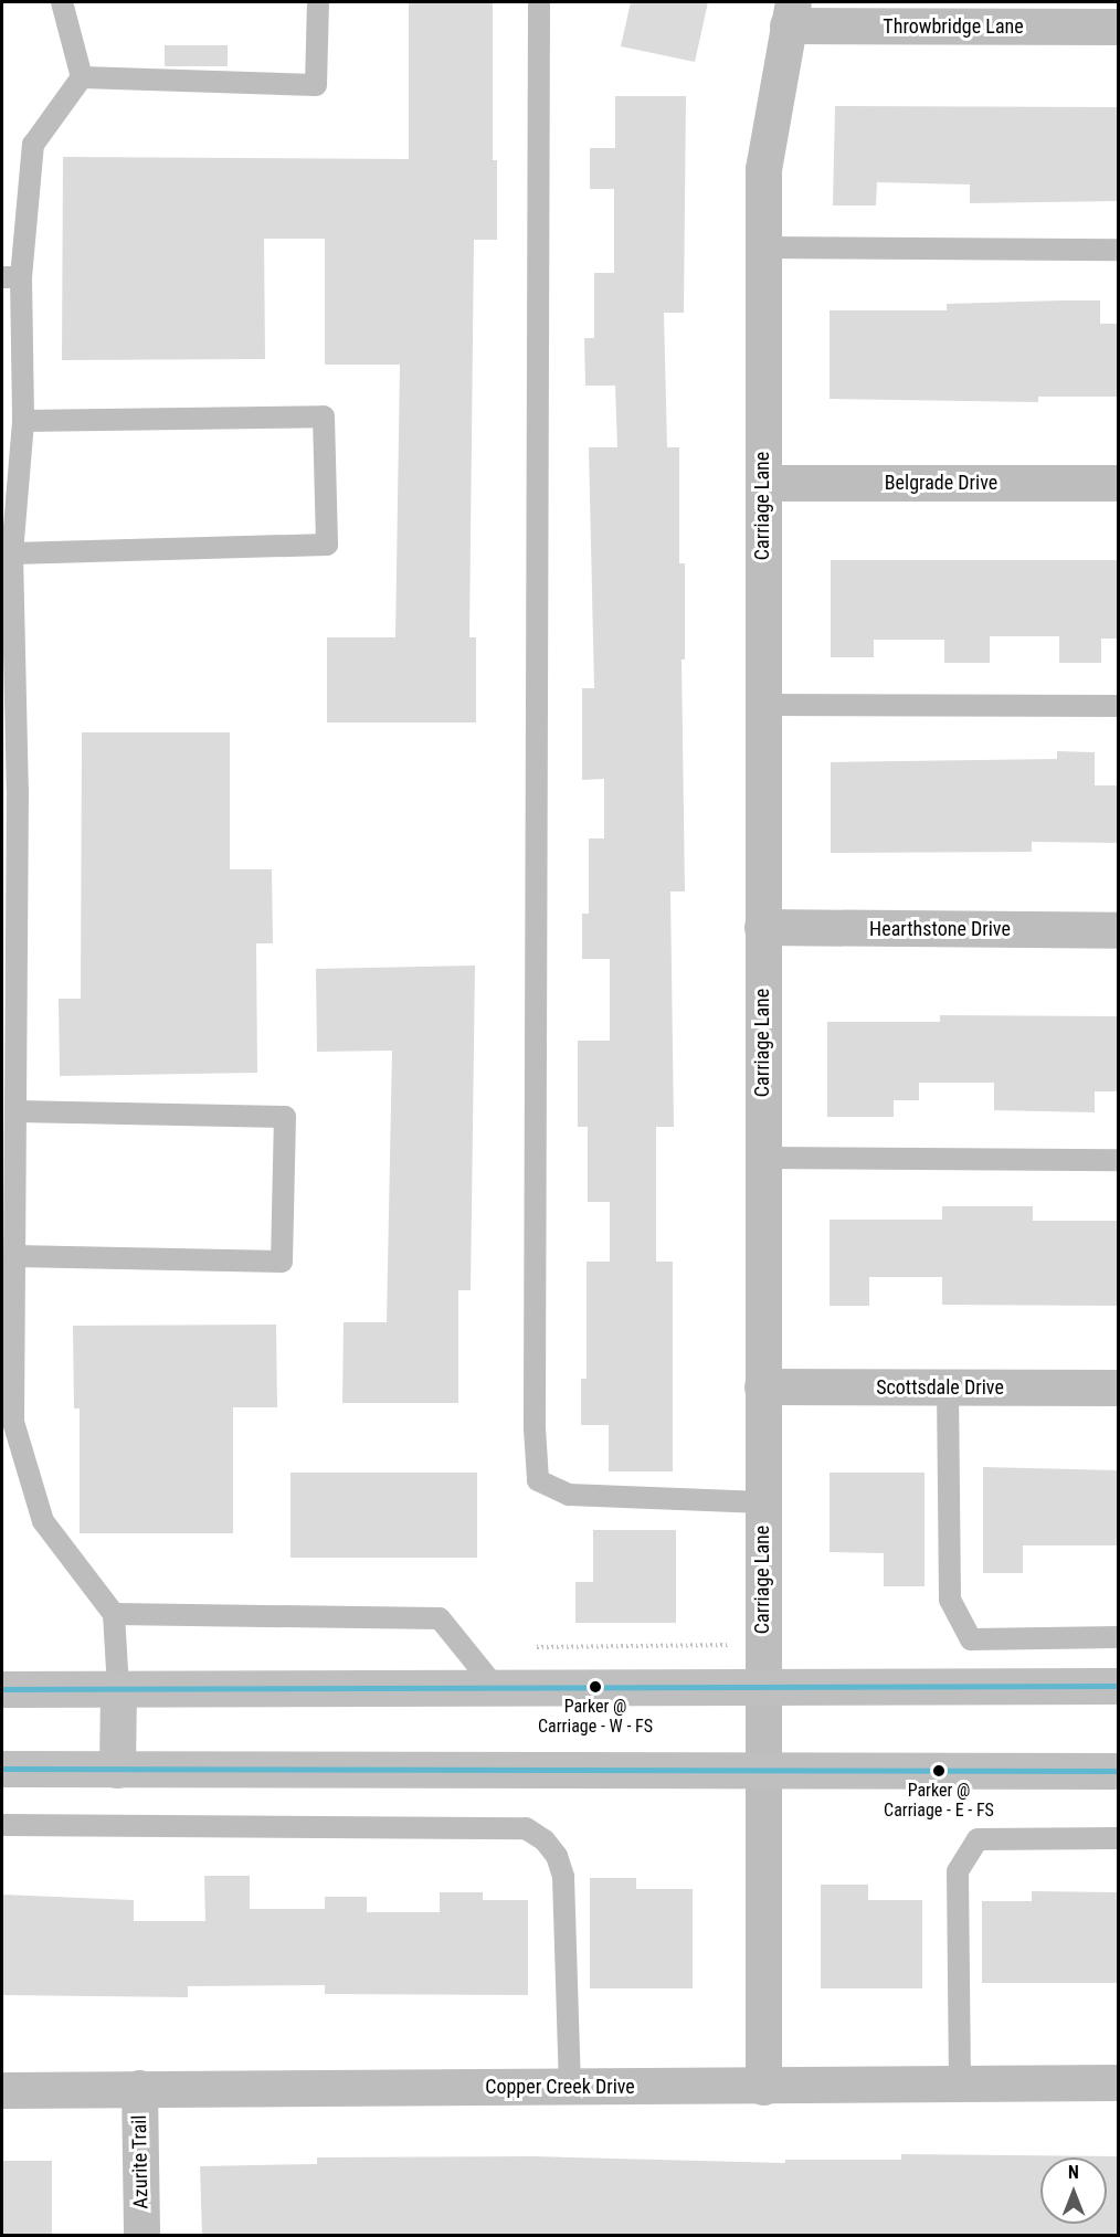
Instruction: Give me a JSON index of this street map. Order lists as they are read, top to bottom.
{
  "streets": {
    "street": [
      "Throwbridge Lane",
      "Belgrade Drive",
      "Carriage Lane",
      "Hearthstone Drive",
      "Scottsdale Drive",
      "Copper Creek Drive",
      "Azurite Trail"
    ]
  },
  "crossings": [
    ["Throwbridge Lane", "Carriage Lane"],
    ["Belgrade Drive", "Carriage Lane"],
    ["Carriage Lane", "Hearthstone Drive"],
    ["Carriage Lane", "Scottsdale Drive"],
    ["Carriage Lane", "Copper Creek Drive"],
    ["Copper Creek Drive", "Azurite Trail"]
  ],
  "places": ["Parker @ Carriage - W - FS", "Parker @ Carriage - E - FS"],
  "north": "top"
}
